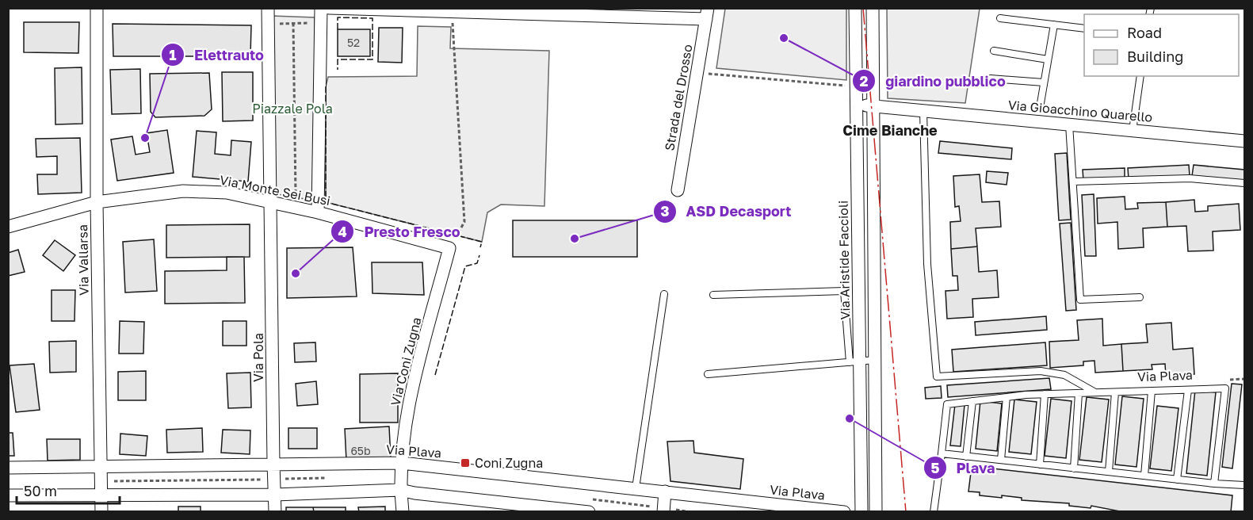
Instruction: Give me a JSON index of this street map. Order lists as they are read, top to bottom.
{
  "streets": {
    "street": [
      "Strada del Drosso",
      "Via Gioacchino Quarello",
      "Via Monte Sei Busi",
      "Via Vallarsa",
      "Via Aristide Faccioli",
      "Via Pola",
      "Via Coni Zugna",
      "Via Plava"
    ]
  },
  "crossings": [
    ["Via Gioacchino Quarello", "Via Aristide Faccioli"],
    ["Via Monte Sei Busi", "Via Vallarsa"],
    ["Via Monte Sei Busi", "Via Pola"],
    ["Via Monte Sei Busi", "Via Coni Zugna"],
    ["Via Vallarsa", "Via Plava"],
    ["Via Pola", "Via Plava"],
    ["Via Coni Zugna", "Via Plava"]
  ],
  "districts": ["Cime Bianche"],
  "parks": ["Piazzale Pola"],
  "places": {
    "other": [
      "giardino pubblico",
      "Elettrauto",
      "ASD Decasport",
      "Presto Fresco",
      "Plava"
    ],
    "transit": ["Coni Zugna"]
  },
  "house_numbers": ["52", "65b"],
  "legend": ["Road", "Building"],
  "scale_bar": "50 m"
}
